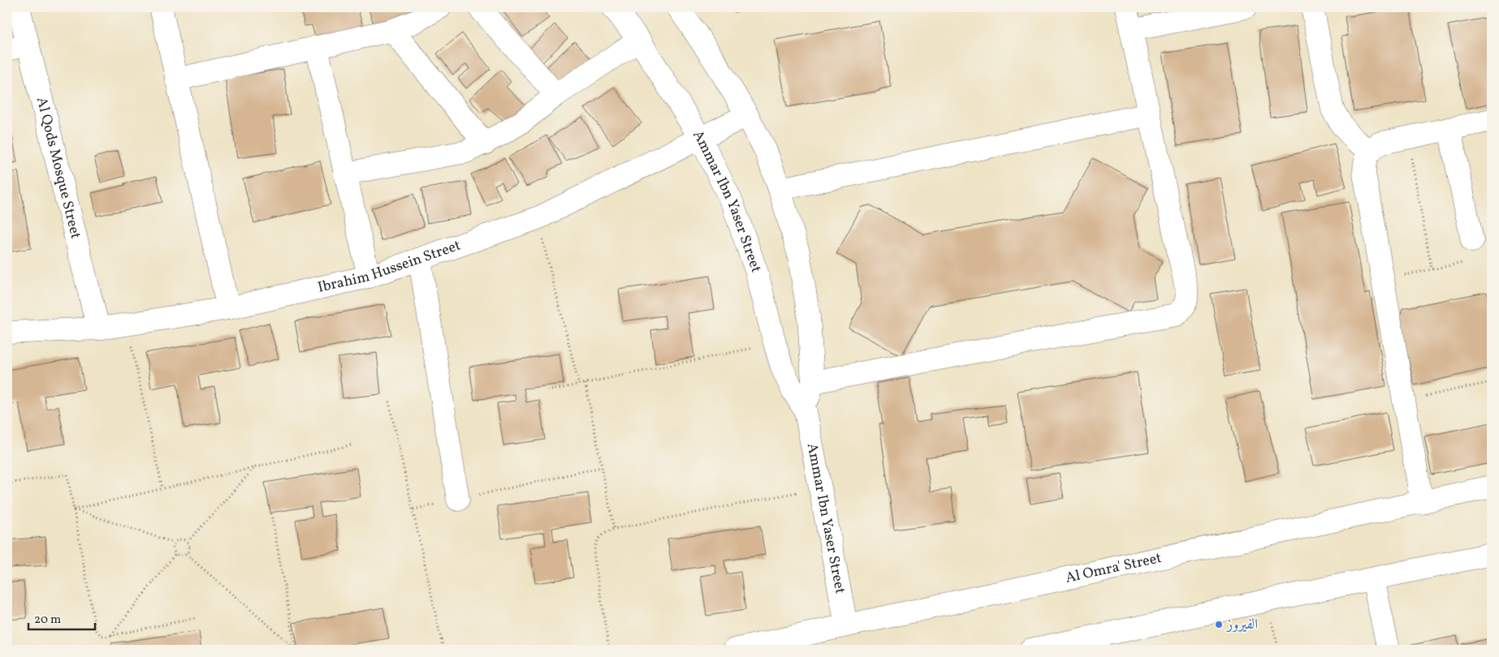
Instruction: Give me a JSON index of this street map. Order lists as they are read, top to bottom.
{
  "streets": {
    "street": [
      "Al Qods Mosque Street",
      "Ammar Ibn Yaser Street",
      "Ibrahim Hussein Street",
      "Al Omra' Street"
    ]
  },
  "crossings": [
    ["Al Qods Mosque Street", "Ibrahim Hussein Street"],
    ["Ammar Ibn Yaser Street", "Ibrahim Hussein Street"],
    ["Ammar Ibn Yaser Street", "Al Omra' Street"]
  ],
  "places": ["الفيروز"],
  "scale_bar": "20 m"
}
